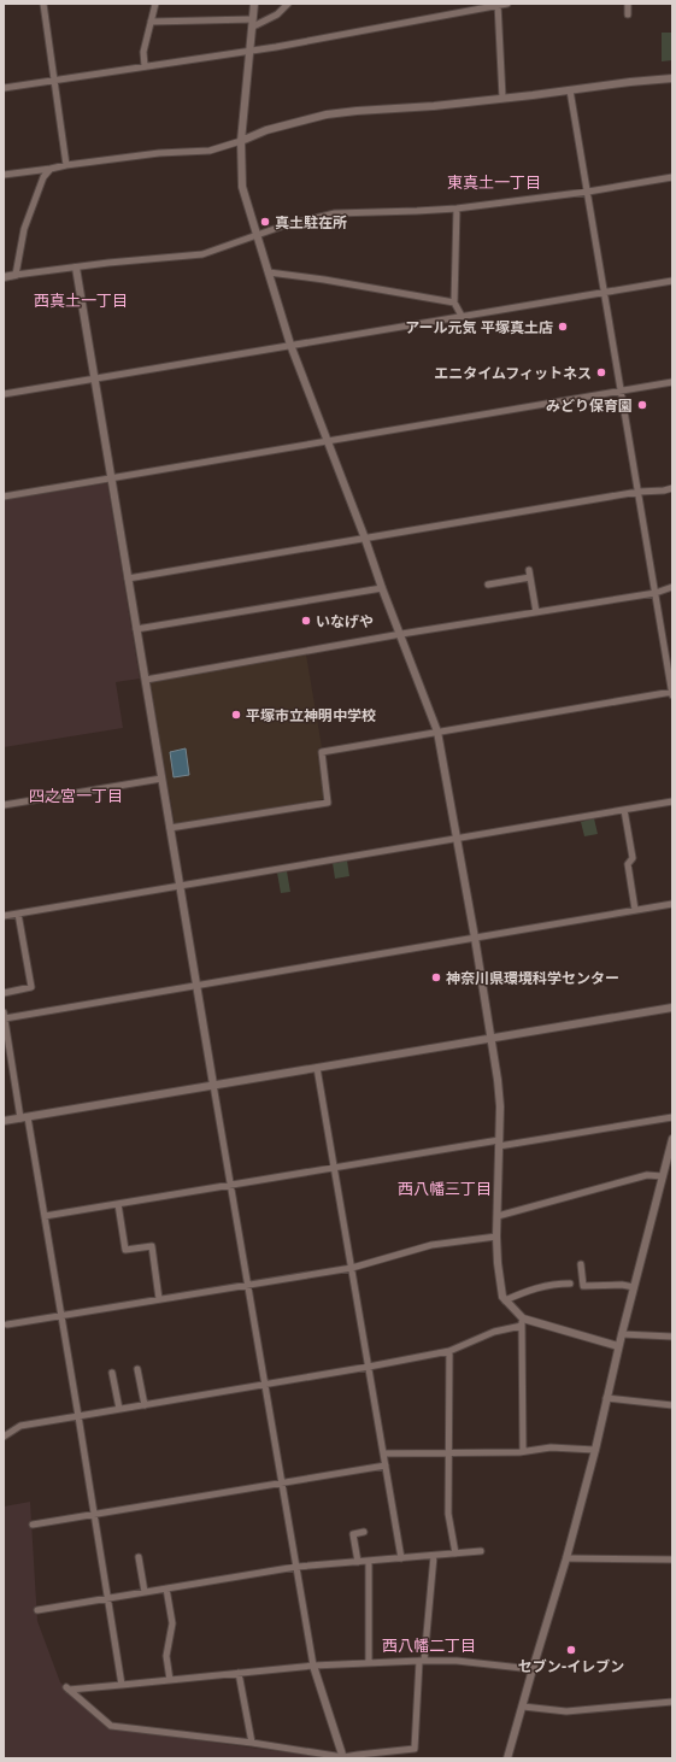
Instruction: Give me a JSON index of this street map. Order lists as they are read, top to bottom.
{
  "districts": [
    "東真土一丁目",
    "西真土一丁目",
    "四之宮一丁目",
    "西八幡三丁目",
    "西八幡二丁目"
  ],
  "places": [
    "真土駐在所",
    "アール元気 平塚真土店",
    "エニタイムフィットネス",
    "みどり保育園",
    "いなげや",
    "平塚市立神明中学校",
    "神奈川県環境科学センター",
    "セブン-イレブン"
  ]
}
